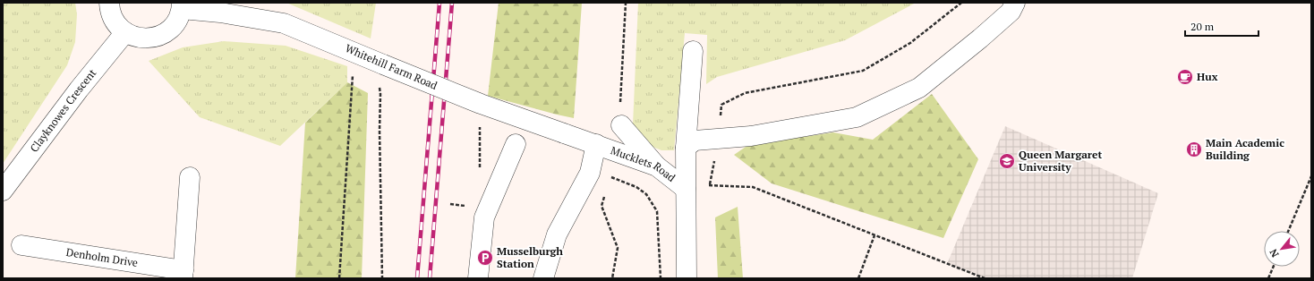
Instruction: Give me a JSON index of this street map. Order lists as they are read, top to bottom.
{
  "streets": {
    "street": [
      "Whitehill Farm Road",
      "Clayknowes Crescent",
      "Mucklets Road",
      "Denholm Drive"
    ]
  },
  "crossings": [
    ["Whitehill Farm Road", "Clayknowes Crescent"],
    ["Whitehill Farm Road", "Mucklets Road"]
  ],
  "places": {
    "cafe": ["Hux"],
    "building": ["Main Academic Building"],
    "school or university": ["Queen Margaret University"],
    "parking": ["Musselburgh Station"]
  },
  "scale_bar": "20 m",
  "north": "bottom left"
}
